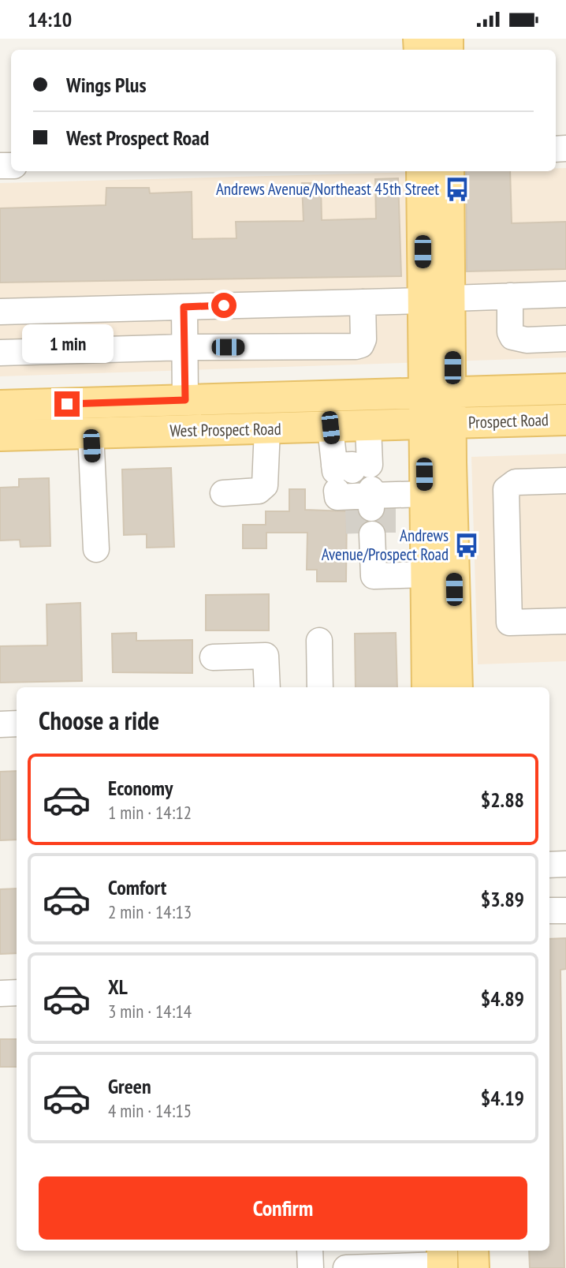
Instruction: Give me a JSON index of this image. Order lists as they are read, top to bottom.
{
  "streets": {
    "main road": ["Prospect Road", "West Prospect Road"]
  },
  "crossings": [
    ["Prospect Road", "West Prospect Road"]
  ],
  "places": {
    "bus stop": ["Andrews Avenue/Northeast 45th Street", "Andrews Avenue/Prospect Road"]
  },
  "page": {
    "status": "14:10",
    "banner": ["Wings Plus", "West Prospect Road"],
    "bubble": "1 min",
    "heading": "Choose a ride",
    "list": [
      {
        "name": "Economy",
        "note": "1 min · 14:12",
        "value": "$2.88"
      },
      {
        "name": "Comfort",
        "note": "2 min · 14:13",
        "value": "$3.89"
      },
      {
        "name": "XL",
        "note": "3 min · 14:14",
        "value": "$4.89"
      },
      {
        "name": "Green",
        "note": "4 min · 14:15",
        "value": "$4.19"
      }
    ],
    "buttons": "Confirm"
  }
}
